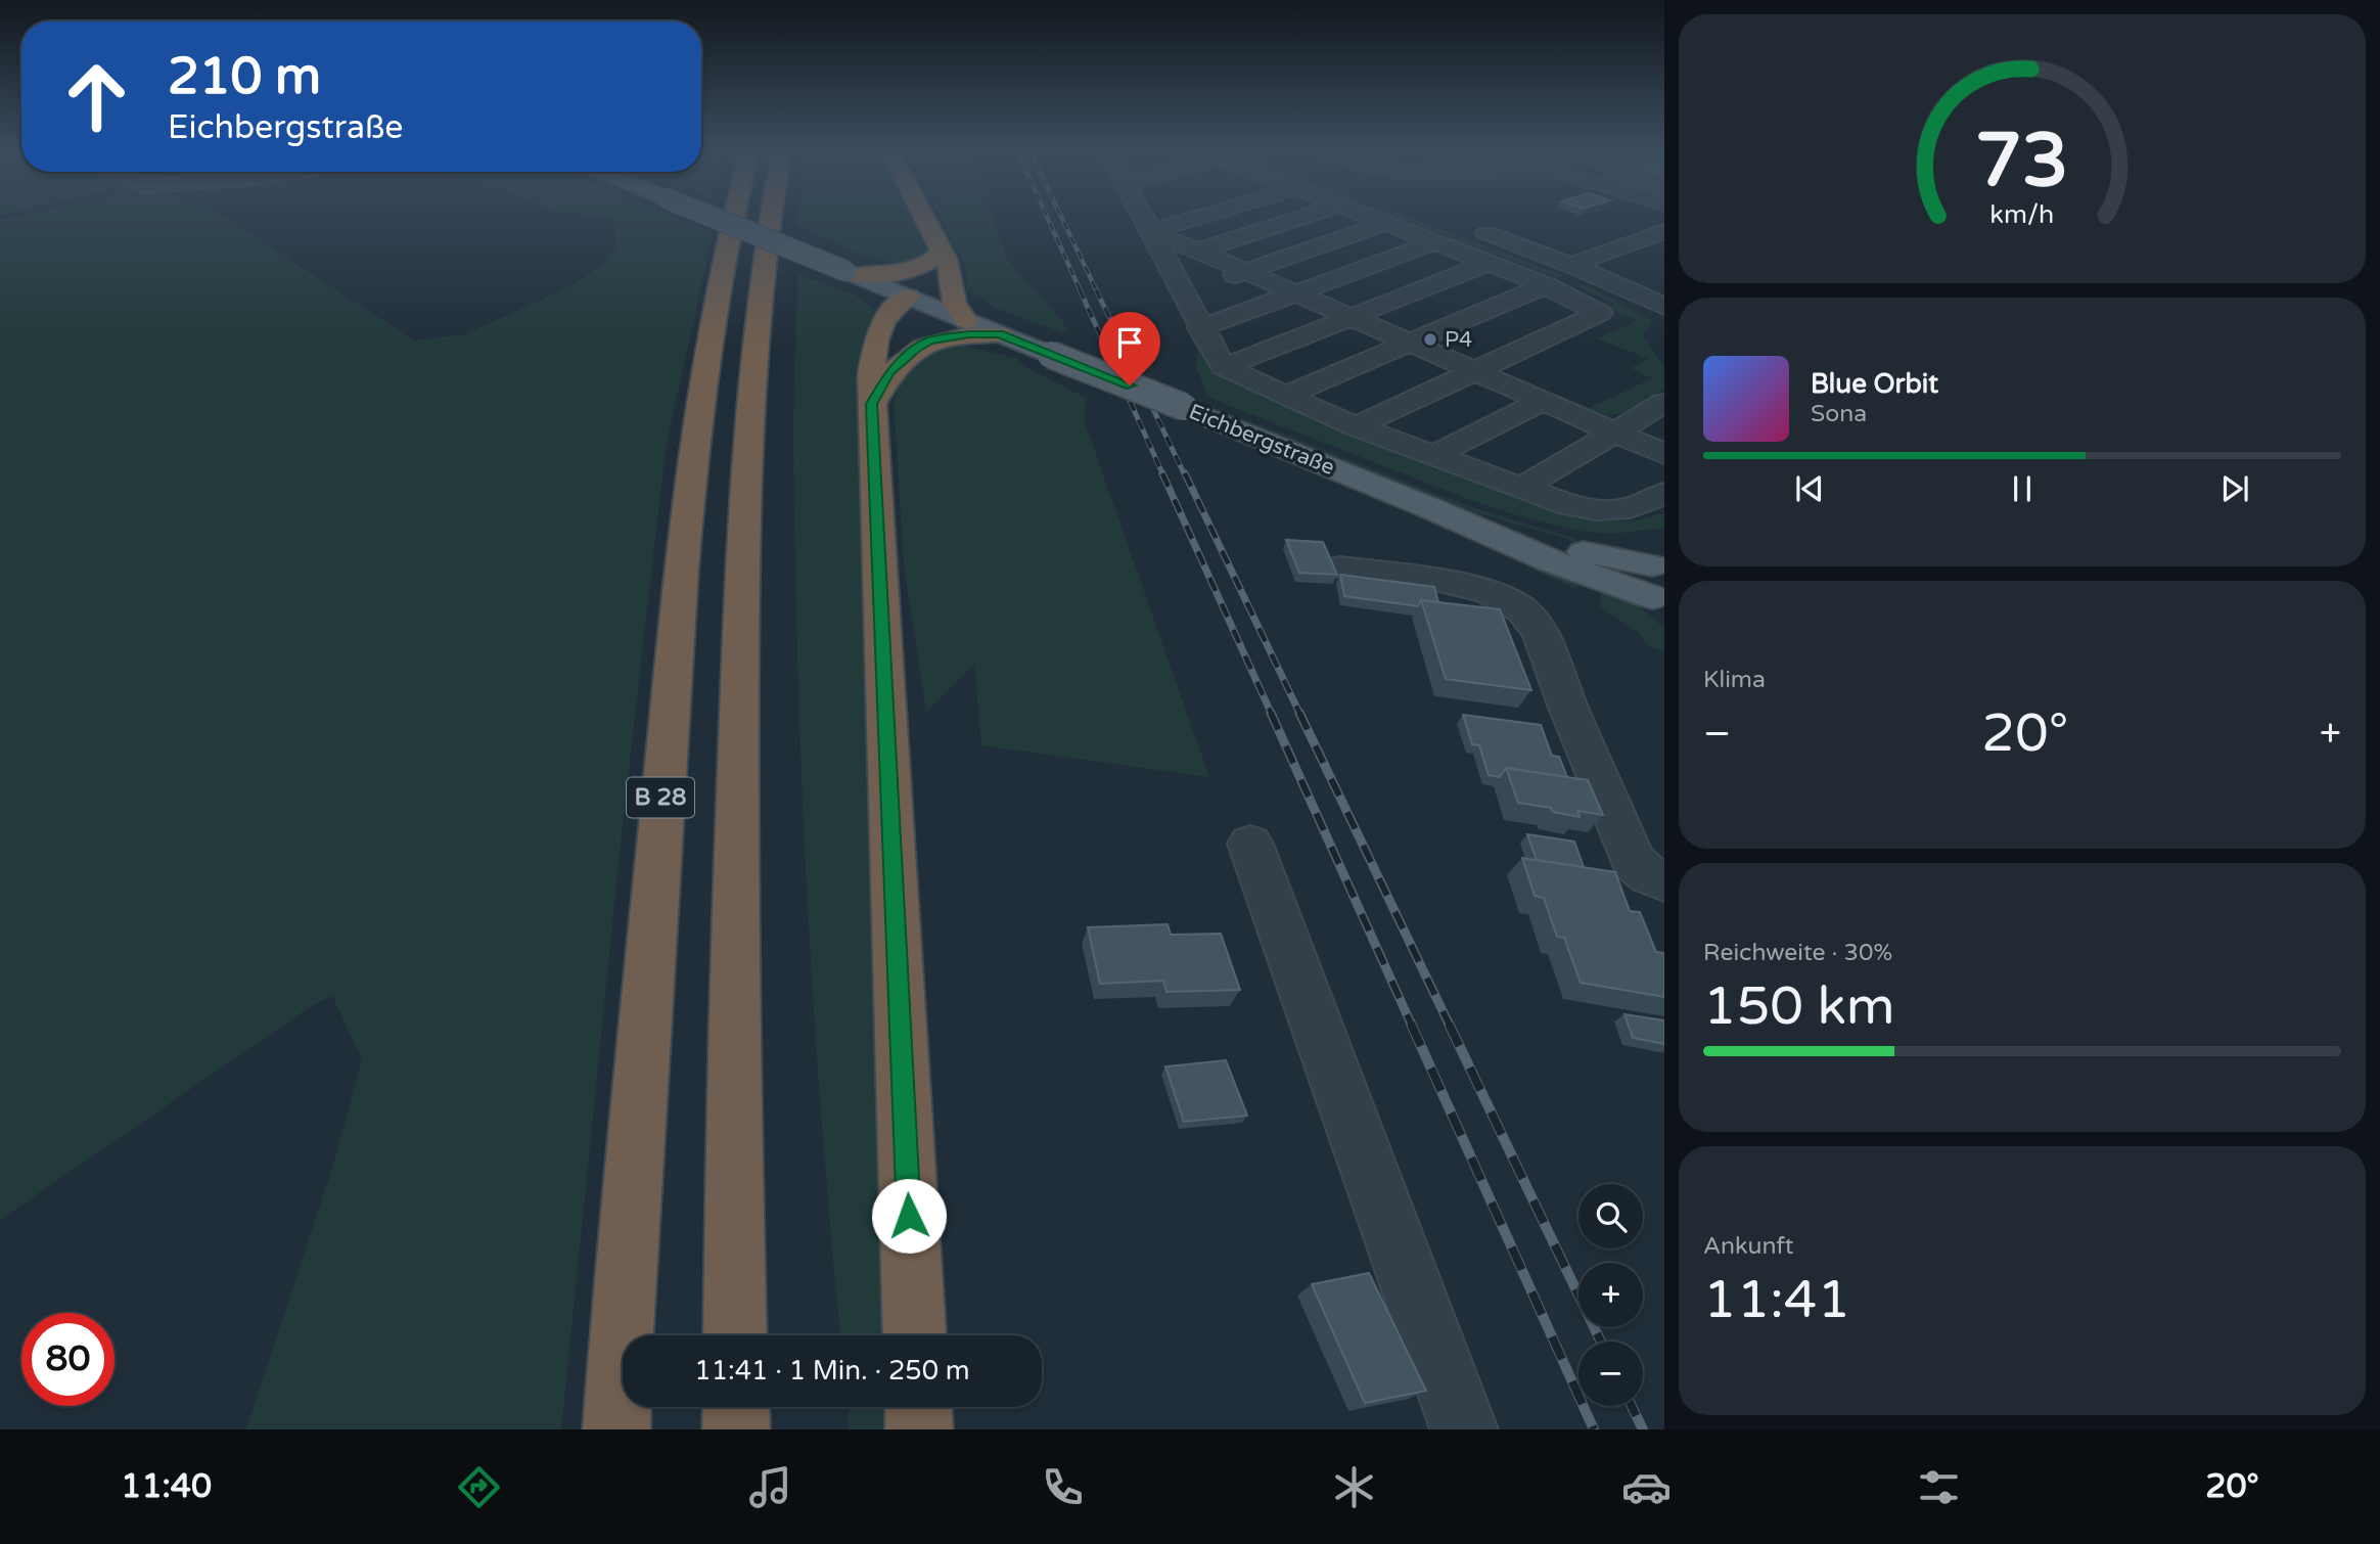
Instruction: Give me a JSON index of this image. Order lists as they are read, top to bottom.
{
  "streets": {
    "highway": ["B 28"],
    "main road": ["Eichbergstraße"]
  },
  "places": ["P4"],
  "page": {
    "turn": ["210 m", "Eichbergstraße"],
    "song": ["Blue Orbit", "Sona"],
    "tile": [
      "Klima",
      ["Reichweite · 30%", "150 km"],
      ["Ankunft", "11:41"]
    ],
    "heat": ["−", "20°", "+"],
    "map_buttons": ["+", "−"],
    "limit": "80",
    "trip": "11:41 · 1 Min. · 250 m",
    "tabs": ["11:40", "20°"],
    "gauge": ["73", "km/h"]
  }
}
